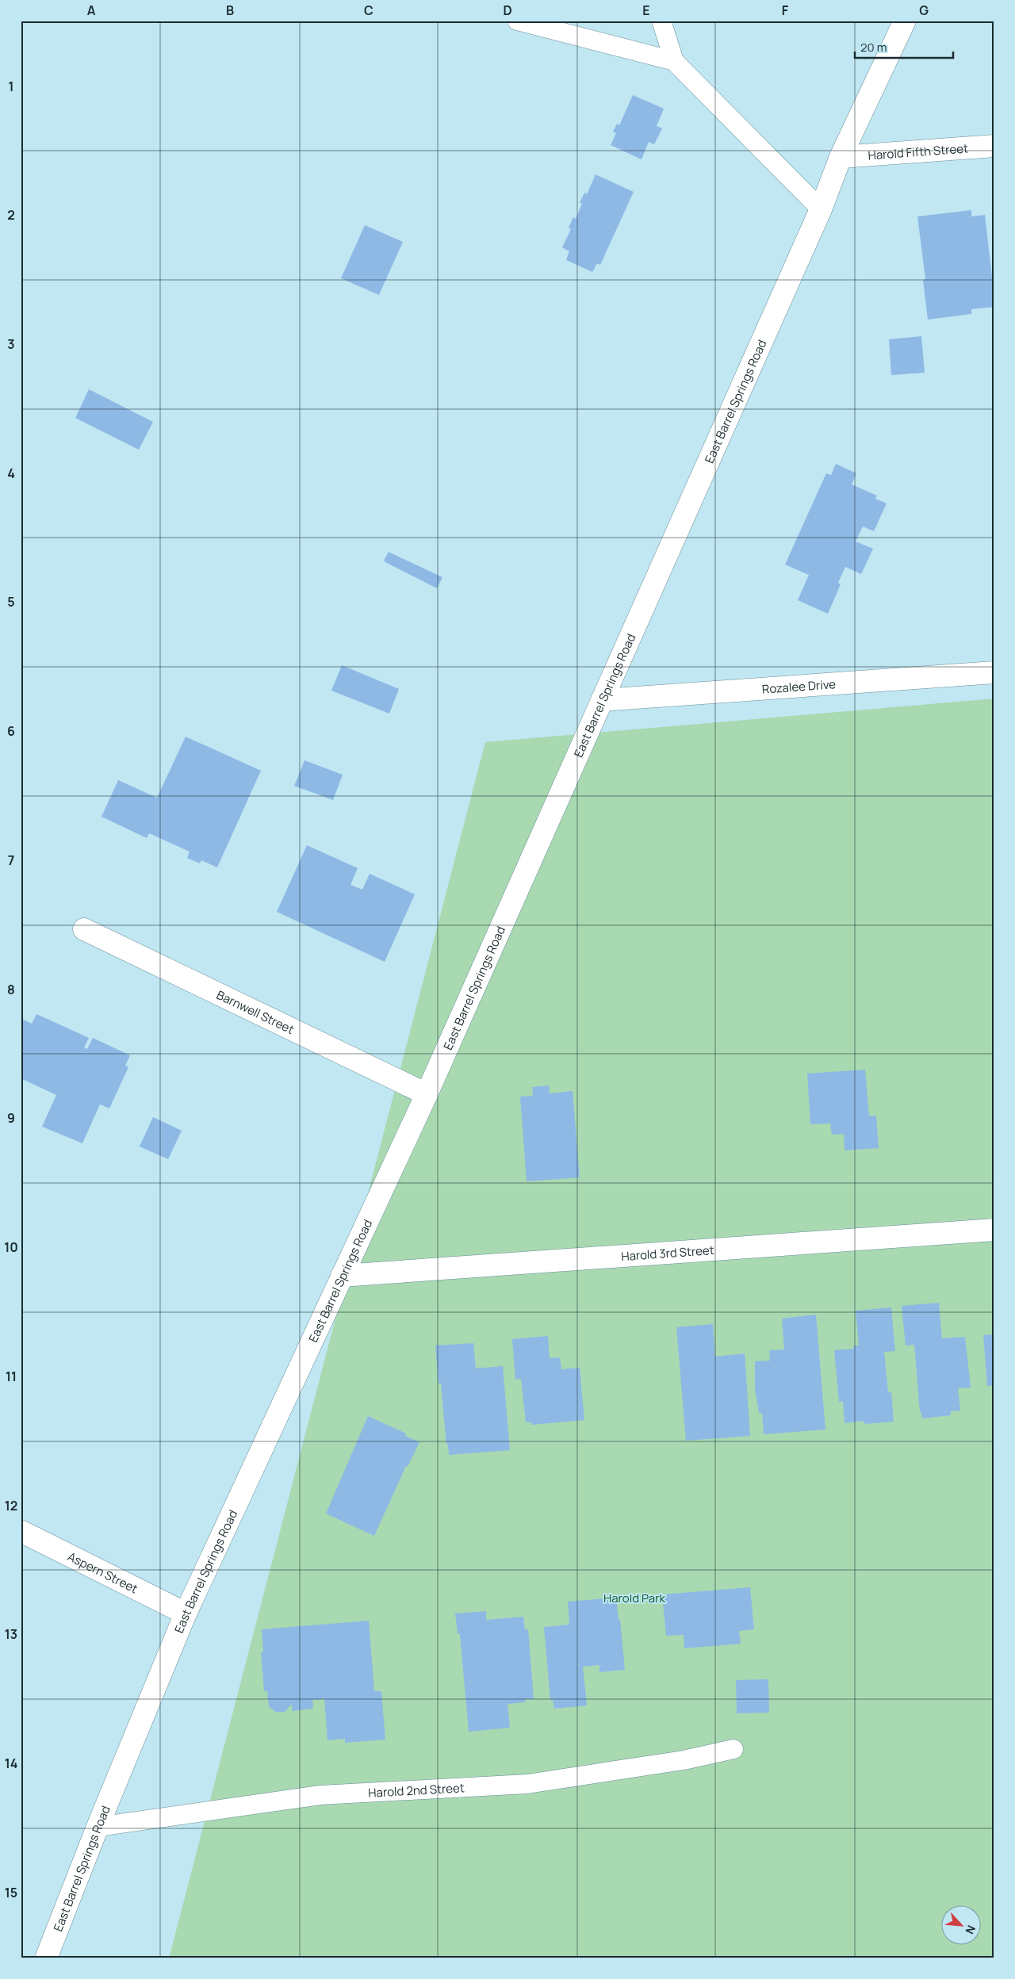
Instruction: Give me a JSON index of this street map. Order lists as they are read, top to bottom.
{
  "streets": {
    "street": [
      "Harold Fifth Street",
      "East Barrel Springs Road",
      "Rozalee Drive",
      "Barnwell Street",
      "Harold 3rd Street",
      "Aspern Street"
    ],
    "lane": ["Harold 2nd Street"]
  },
  "crossings": [
    ["Harold Fifth Street", "East Barrel Springs Road"],
    ["East Barrel Springs Road", "Rozalee Drive"],
    ["East Barrel Springs Road", "Barnwell Street"],
    ["East Barrel Springs Road", "Harold 3rd Street"],
    ["East Barrel Springs Road", "Aspern Street"],
    ["East Barrel Springs Road", "Harold 2nd Street"]
  ],
  "parks": ["Harold Park"],
  "scale_bar": "20 m",
  "north": "bottom right",
  "grid": {
    "columns": [
      "A",
      "B",
      "C",
      "D",
      "E",
      "F",
      "G"
    ],
    "rows": [
      "1",
      "2",
      "3",
      "4",
      "5",
      "6",
      "7",
      "8",
      "9",
      "10",
      "11",
      "12",
      "13",
      "14",
      "15"
    ]
  }
}
